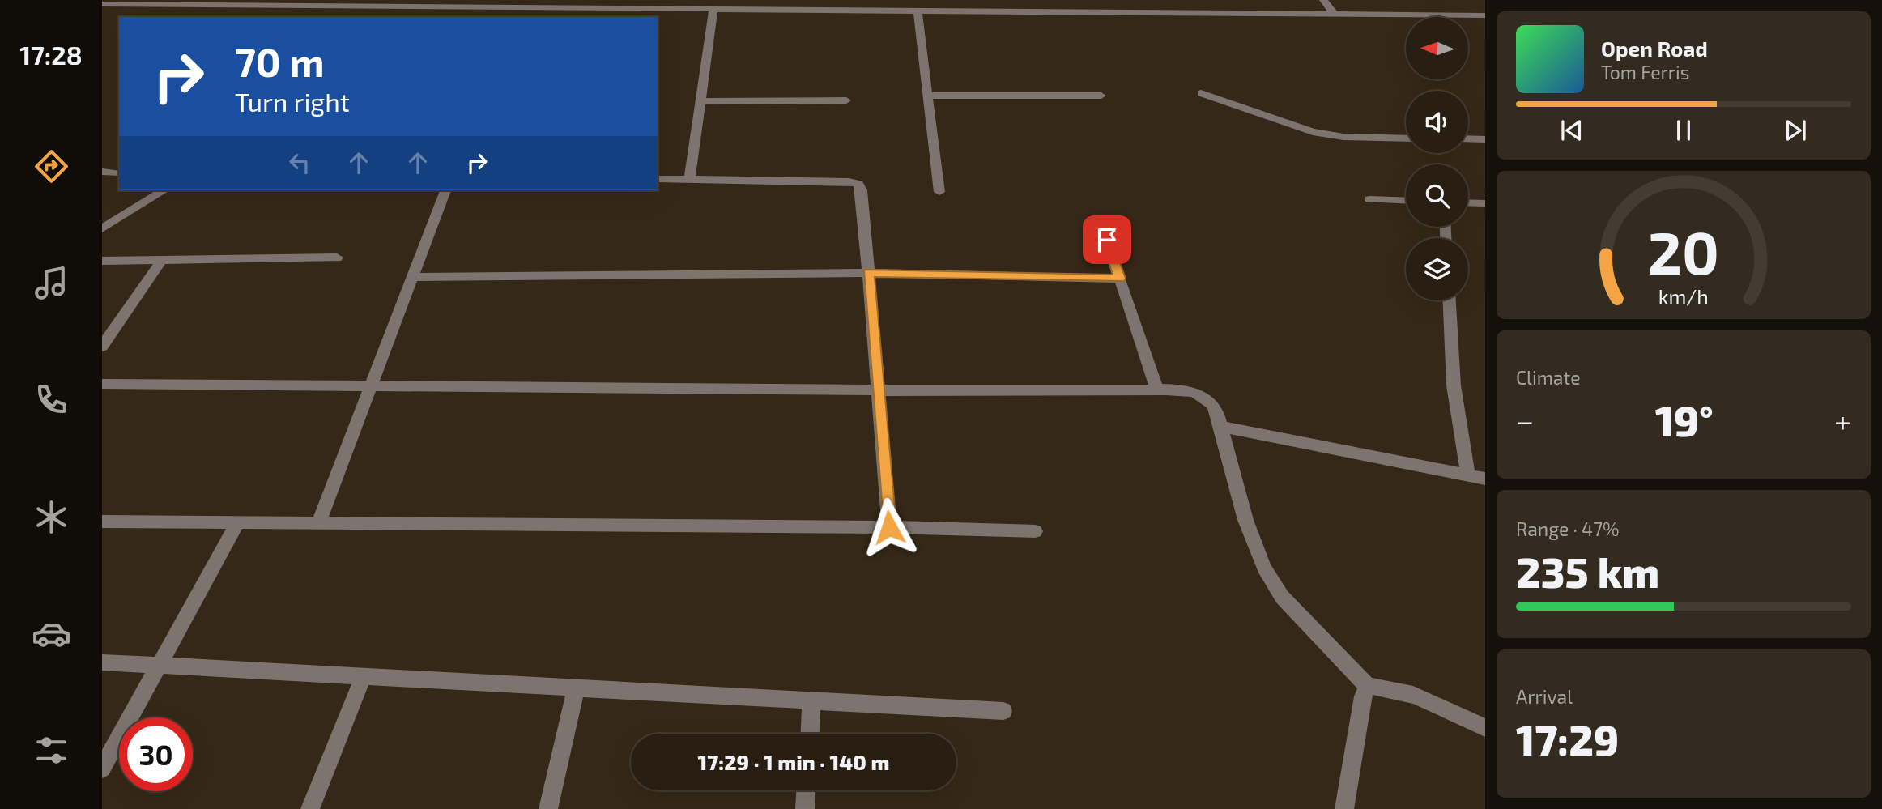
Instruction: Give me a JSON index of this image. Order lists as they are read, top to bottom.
{
  "north": "left",
  "page": {
    "tabs": "17:28",
    "turn": ["70 m", "Turn right"],
    "song": ["Open Road", "Tom Ferris"],
    "tile": [
      "Climate",
      ["Range · 47%", "235 km"],
      ["Arrival", "17:29"]
    ],
    "heat": ["−", "19°", "+"],
    "limit": "30",
    "trip": "17:29 · 1 min · 140 m",
    "gauge": ["20", "km/h"]
  }
}
